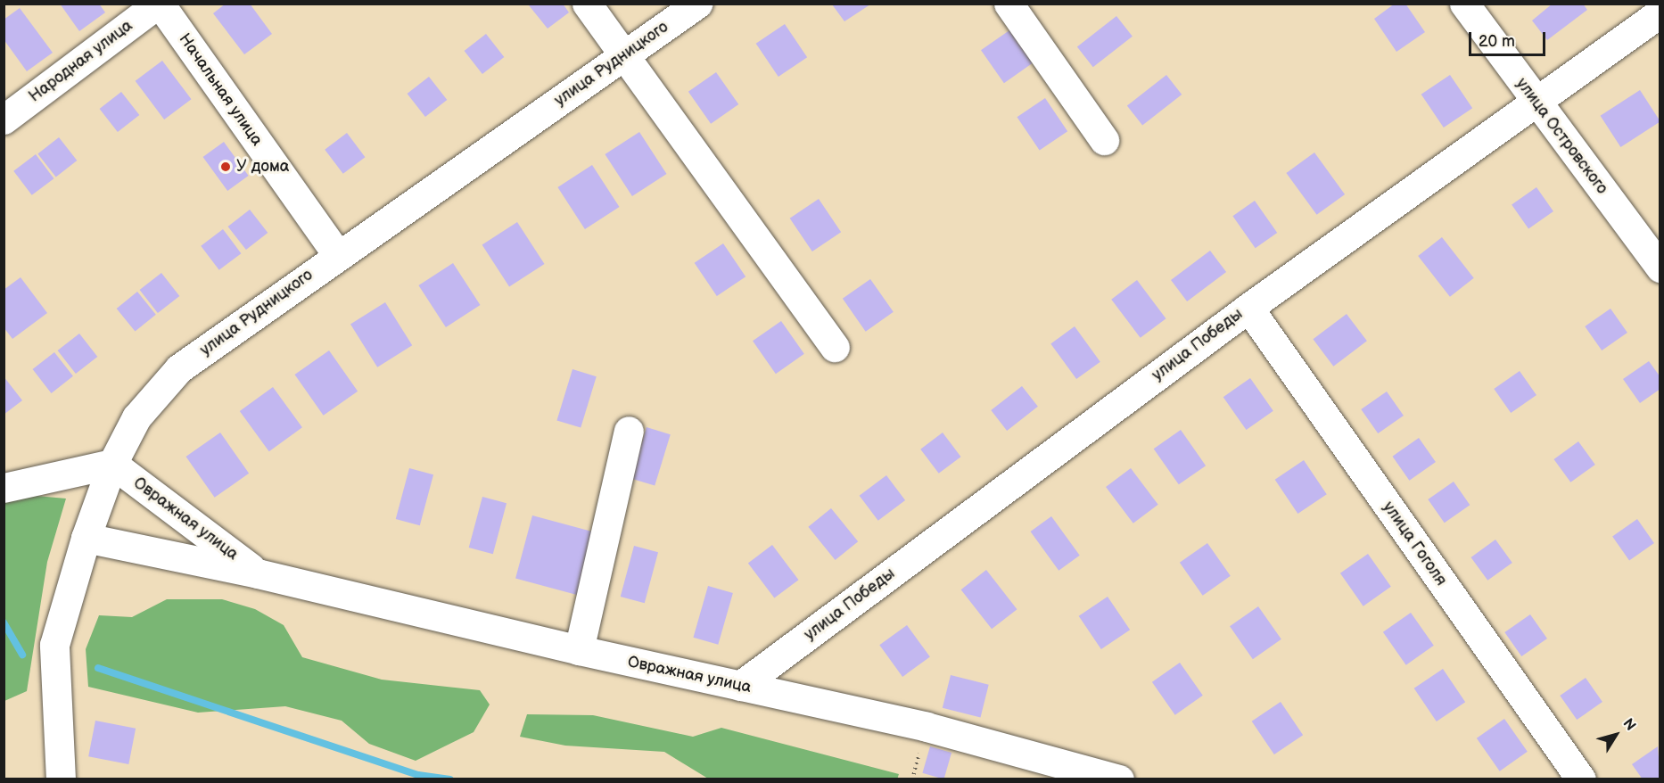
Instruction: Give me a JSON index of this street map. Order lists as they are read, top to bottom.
{
  "streets": {
    "street": [
      "Народная улица",
      "улица Рудницкого",
      "Начальная улица",
      "улица Островского",
      "улица Победы",
      "Овражная улица",
      "улица Гоголя"
    ]
  },
  "crossings": [
    ["Народная улица", "Начальная улица"],
    ["улица Рудницкого", "Начальная улица"],
    ["улица Рудницкого", "Овражная улица"],
    ["улица Островского", "улица Победы"],
    ["улица Победы", "Овражная улица"],
    ["улица Победы", "улица Гоголя"]
  ],
  "places": ["У дома"],
  "scale_bar": "20 m",
  "north": "top right"
}
